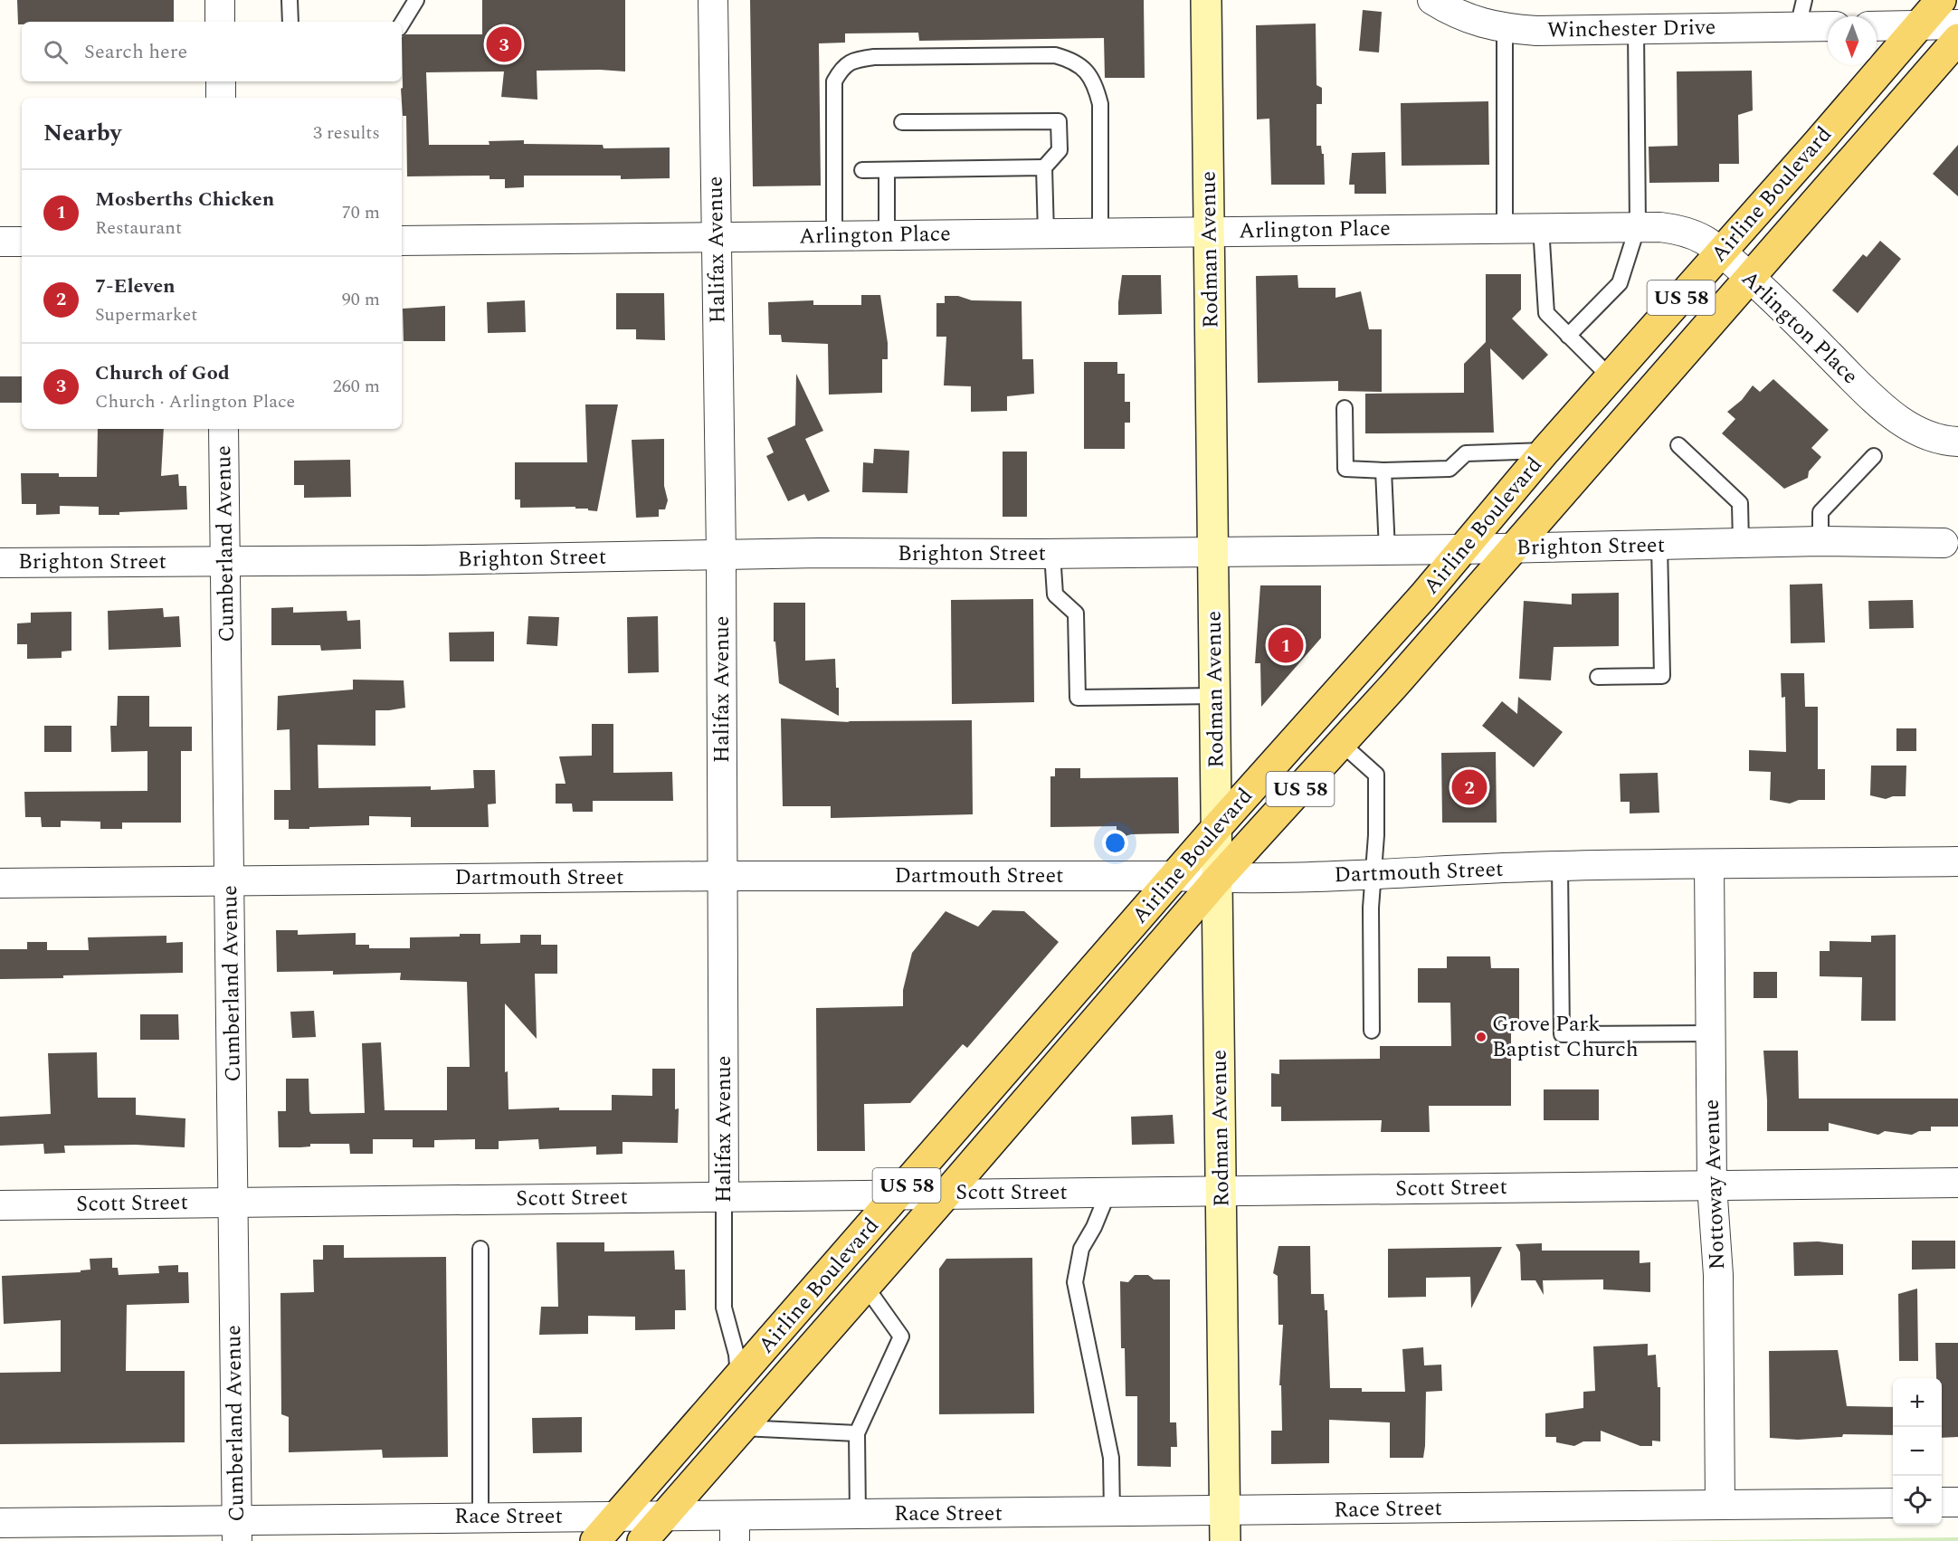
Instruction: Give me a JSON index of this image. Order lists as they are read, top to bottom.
{
  "streets": {
    "main road": ["Airline Boulevard", "US 58"],
    "street": [
      "Winchester Drive",
      "Arlington Place",
      "Halifax Avenue",
      "Rodman Avenue",
      "Cumberland Avenue",
      "Brighton Street",
      "Dartmouth Street",
      "Nottoway Avenue",
      "Scott Street",
      "Race Street"
    ]
  },
  "crossings": [
    ["Airline Boulevard", "Arlington Place"],
    ["Airline Boulevard", "Halifax Avenue"],
    ["Airline Boulevard", "Rodman Avenue"],
    ["Airline Boulevard", "Brighton Street"],
    ["Airline Boulevard", "Dartmouth Street"],
    ["Airline Boulevard", "Scott Street"],
    ["Airline Boulevard", "Race Street"],
    ["Arlington Place", "Halifax Avenue"],
    ["Arlington Place", "Rodman Avenue"],
    ["Halifax Avenue", "Brighton Street"],
    ["Halifax Avenue", "Dartmouth Street"],
    ["Halifax Avenue", "Scott Street"],
    ["Rodman Avenue", "Brighton Street"],
    ["Rodman Avenue", "Dartmouth Street"],
    ["Rodman Avenue", "Scott Street"],
    ["Rodman Avenue", "Race Street"],
    ["Cumberland Avenue", "Brighton Street"],
    ["Cumberland Avenue", "Dartmouth Street"],
    ["Cumberland Avenue", "Scott Street"],
    ["Cumberland Avenue", "Race Street"],
    ["Dartmouth Street", "Nottoway Avenue"],
    ["Nottoway Avenue", "Scott Street"],
    ["Nottoway Avenue", "Race Street"]
  ],
  "places": ["Grove Park Baptist Church"],
  "north": "bottom",
  "page": {
    "search": "Search here",
    "pins": ["3", "1", "2"],
    "heading": ["Nearby", "3 results"],
    "list": [
      {
        "mark": "1",
        "name": "Mosberths Chicken",
        "note": "Restaurant",
        "value": "70 m"
      },
      {
        "mark": "2",
        "name": "7-Eleven",
        "note": "Supermarket",
        "value": "90 m"
      },
      {
        "mark": "3",
        "name": "Church of God",
        "note": "Church · Arlington Place",
        "value": "260 m"
      }
    ],
    "map_buttons": ["+", "−"]
  }
}
